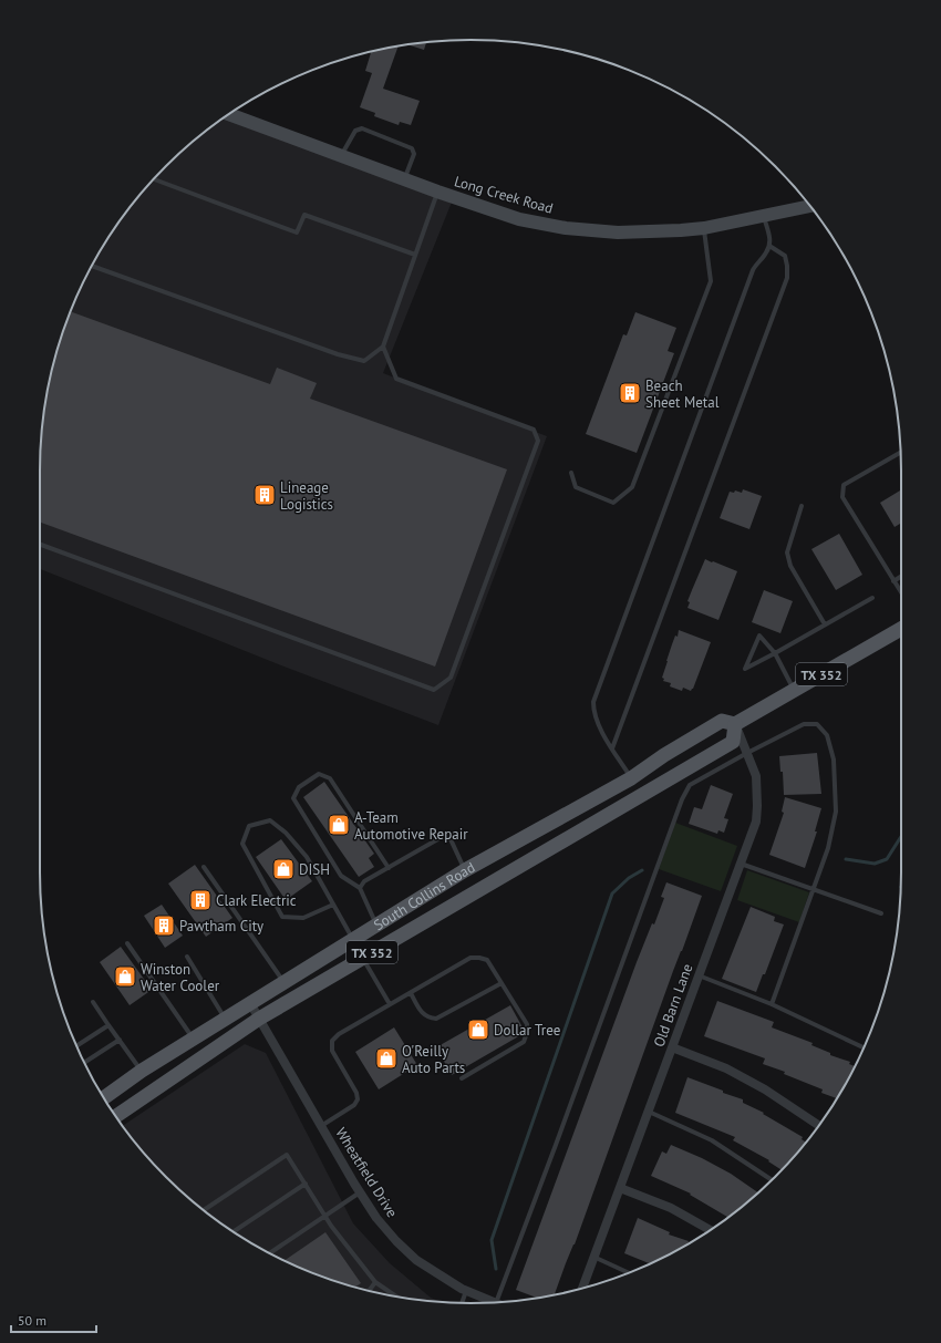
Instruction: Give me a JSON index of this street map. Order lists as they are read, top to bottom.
{
  "streets": {
    "main road": ["TX 352", "South Collins Road"],
    "street": ["Long Creek Road", "Old Barn Lane", "Wheatfield Drive"]
  },
  "crossings": [
    ["TX 352", "South Collins Road"],
    ["TX 352", "Old Barn Lane"],
    ["South Collins Road", "Old Barn Lane"],
    ["South Collins Road", "Wheatfield Drive"]
  ],
  "places": {
    "building": [
      "Beach Sheet Metal",
      "Lineage Logistics",
      "Clark Electric",
      "Pawtham City"
    ],
    "shop": [
      "A-Team Automotive Repair",
      "DISH",
      "Winston Water Cooler",
      "Dollar Tree",
      "O'Reilly Auto Parts"
    ]
  },
  "scale_bar": "50 m"
}
